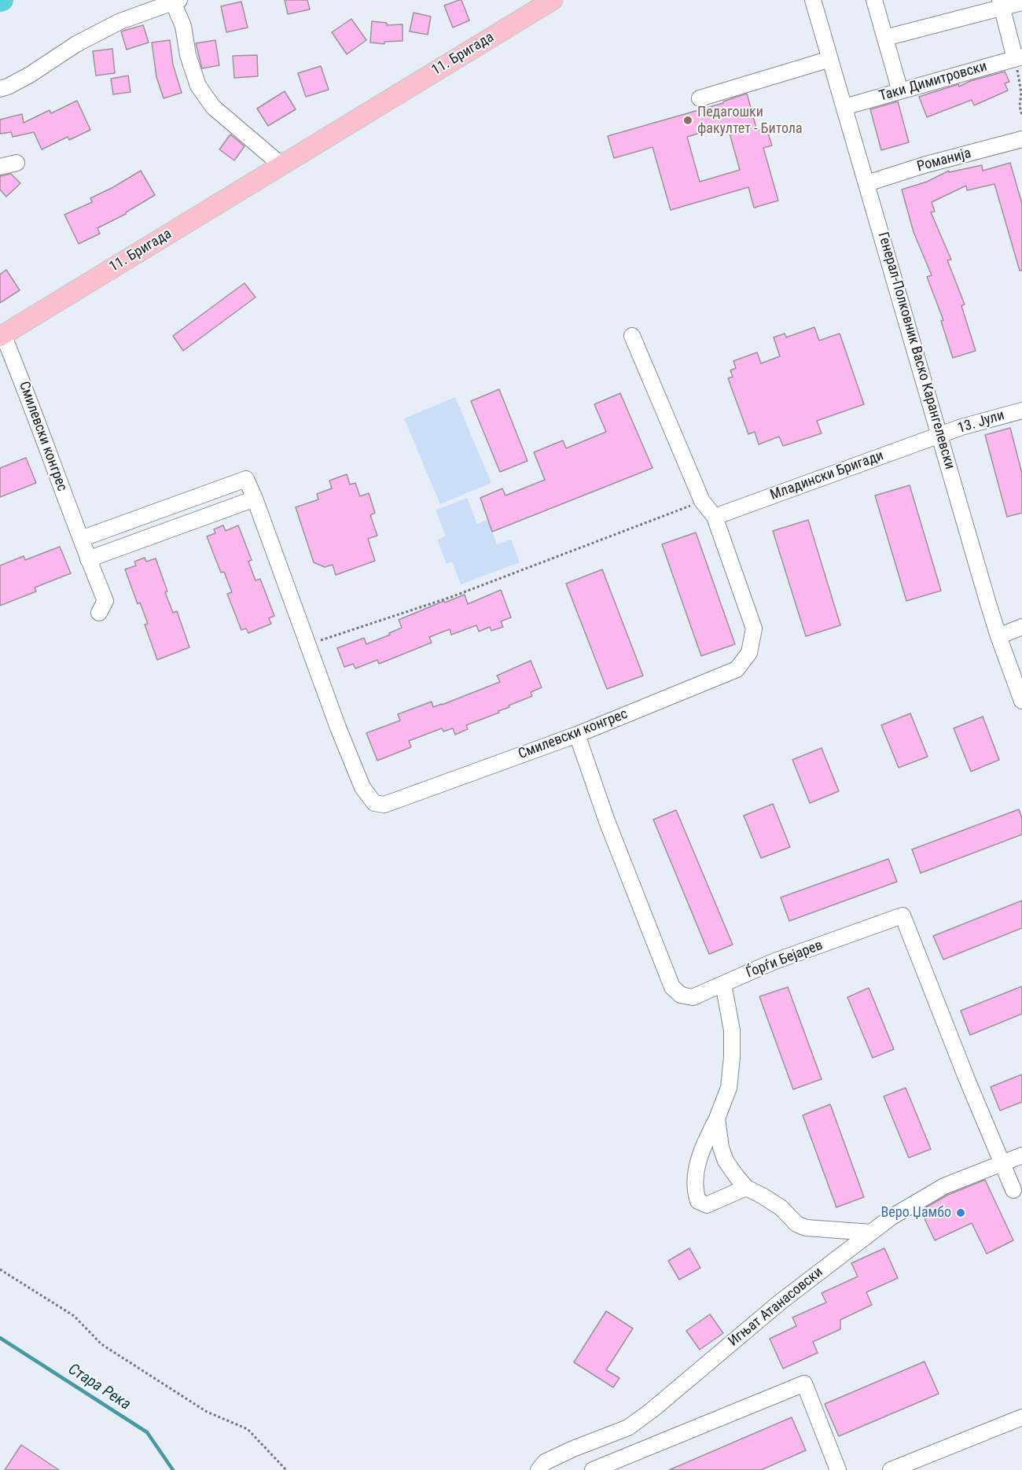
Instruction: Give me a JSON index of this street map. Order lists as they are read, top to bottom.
{
  "streets": {
    "main road": ["11. Бригада"],
    "street": [
      "Таки Димитровски",
      "Романија",
      "Генерал-Полковник Васко Карангелевски",
      "13. Јули",
      "Смилевски конгрес",
      "Младински Бригади",
      "Ѓорѓи Бејарев",
      "Игњат Атанасовски"
    ]
  },
  "crossings": [
    ["11. Бригада", "Смилевски конгрес"],
    ["Таки Димитровски", "Генерал-Полковник Васко Карангелевски"],
    ["Романија", "Генерал-Полковник Васко Карангелевски"],
    ["Генерал-Полковник Васко Карангелевски", "13. Јули"],
    ["Генерал-Полковник Васко Карангелевски", "Младински Бригади"],
    ["13. Јули", "Младински Бригади"],
    ["Смилевски конгрес", "Младински Бригади"],
    ["Смилевски конгрес", "Ѓорѓи Бејарев"],
    ["Ѓорѓи Бејарев", "Игњат Атанасовски"]
  ],
  "water": ["Стара Река"],
  "places": ["Педагошки факултет - Битола", "Веро Џамбо"]
}
